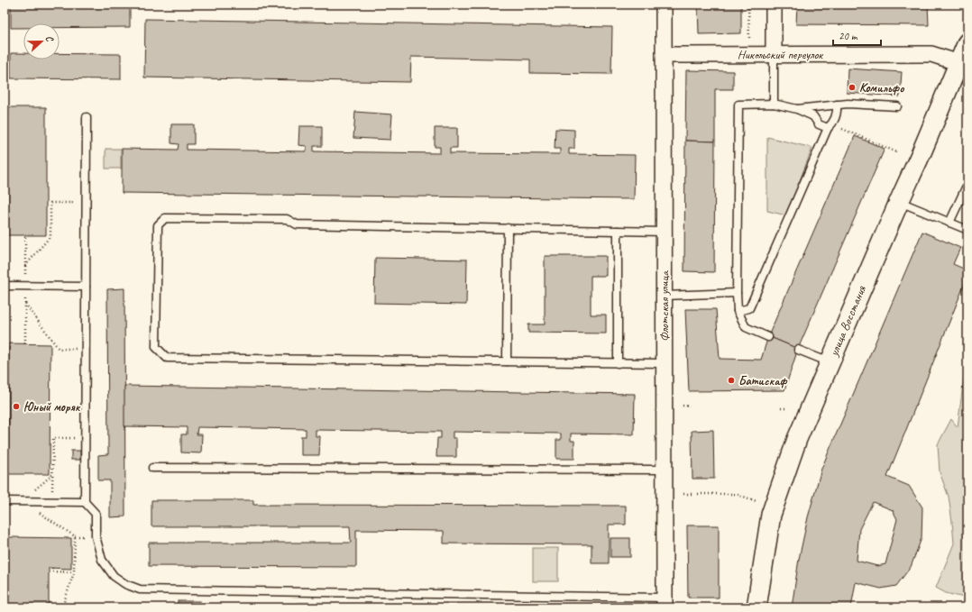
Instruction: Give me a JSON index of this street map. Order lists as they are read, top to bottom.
{
  "streets": {
    "street": ["Никольский переулок", "Флотская улица", "улица Восстания"]
  },
  "crossings": [
    ["Никольский переулок", "Флотская улица"],
    ["Никольский переулок", "улица Восстания"]
  ],
  "places": ["Комильфо", "Батискаф", "Юный моряк"],
  "scale_bar": "20 m",
  "north": "right"
}
